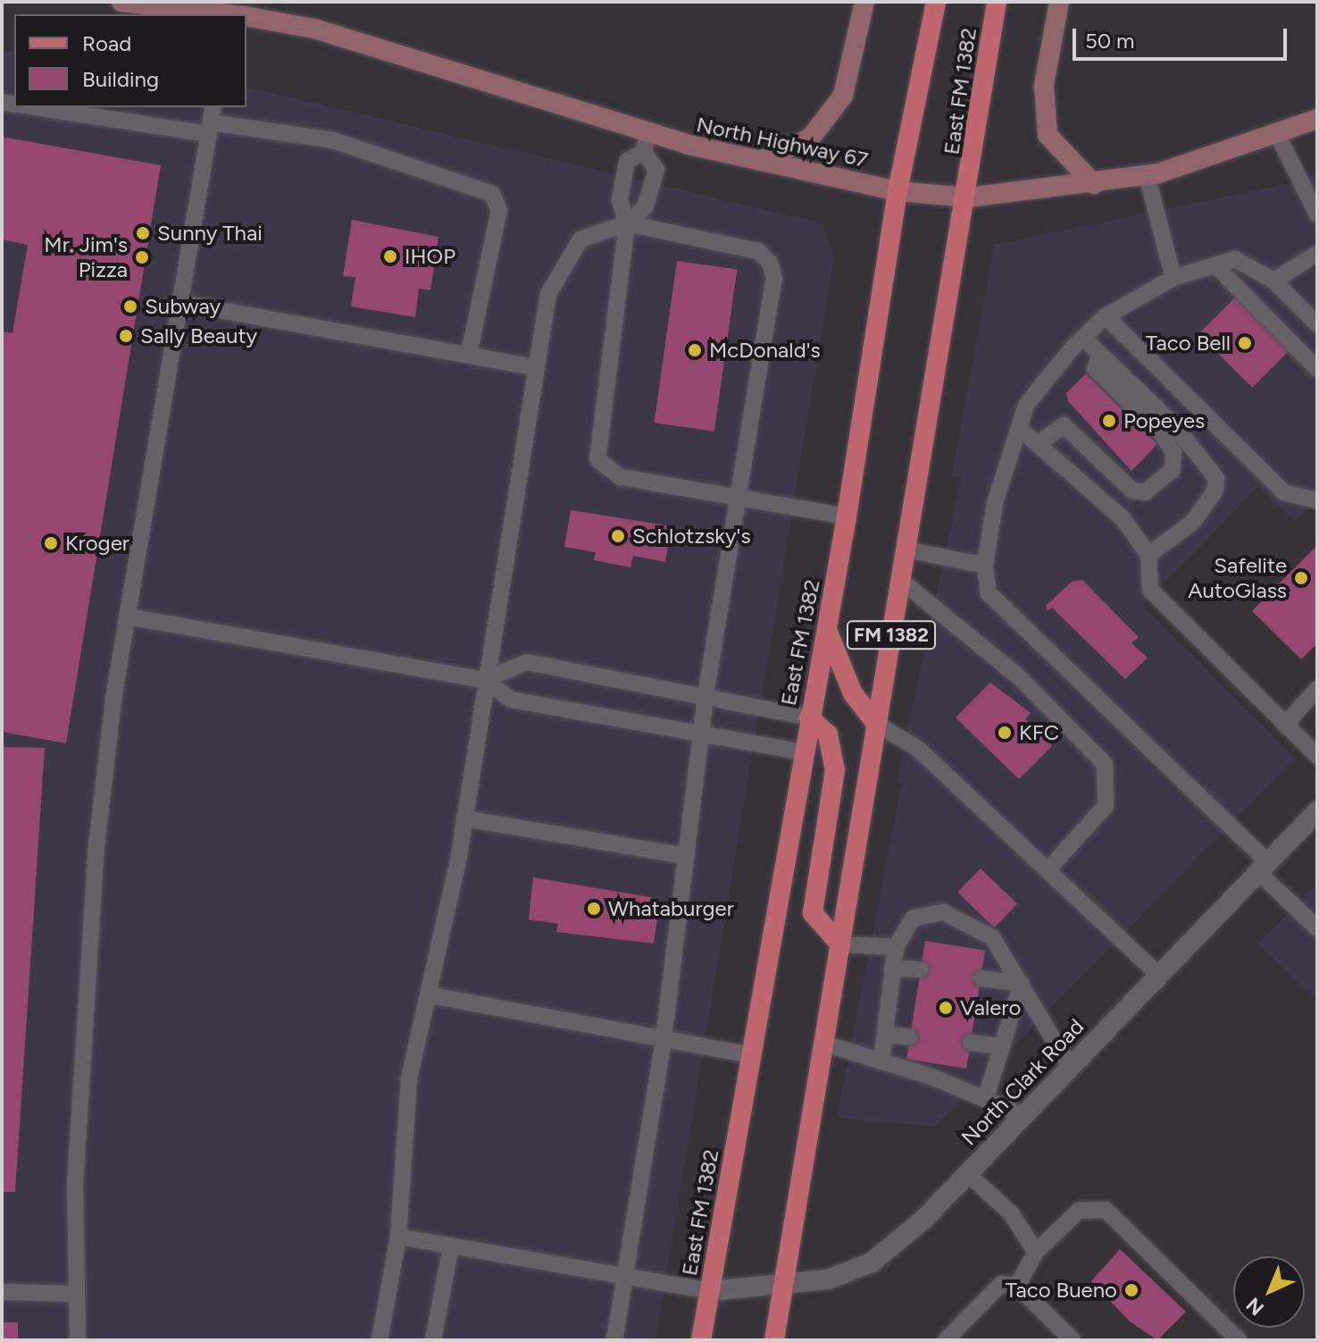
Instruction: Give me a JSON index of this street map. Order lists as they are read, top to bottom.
{
  "streets": {
    "main road": ["East FM 1382", "North Highway 67", "FM 1382"],
    "street": ["North Clark Road"]
  },
  "crossings": [
    ["East FM 1382", "North Highway 67"],
    ["East FM 1382", "FM 1382"],
    ["East FM 1382", "North Clark Road"],
    ["FM 1382", "North Clark Road"]
  ],
  "places": [
    "Sunny Thai",
    "IHOP",
    "Mr. Jim's Pizza",
    "Subway",
    "Sally Beauty",
    "Taco Bell",
    "McDonald's",
    "Popeyes",
    "Schlotzsky's",
    "Kroger",
    "Safelite AutoGlass",
    "KFC",
    "Whataburger",
    "Valero",
    "Taco Bueno"
  ],
  "legend": ["Road", "Building"],
  "scale_bar": "50 m",
  "north": "bottom left"
}
